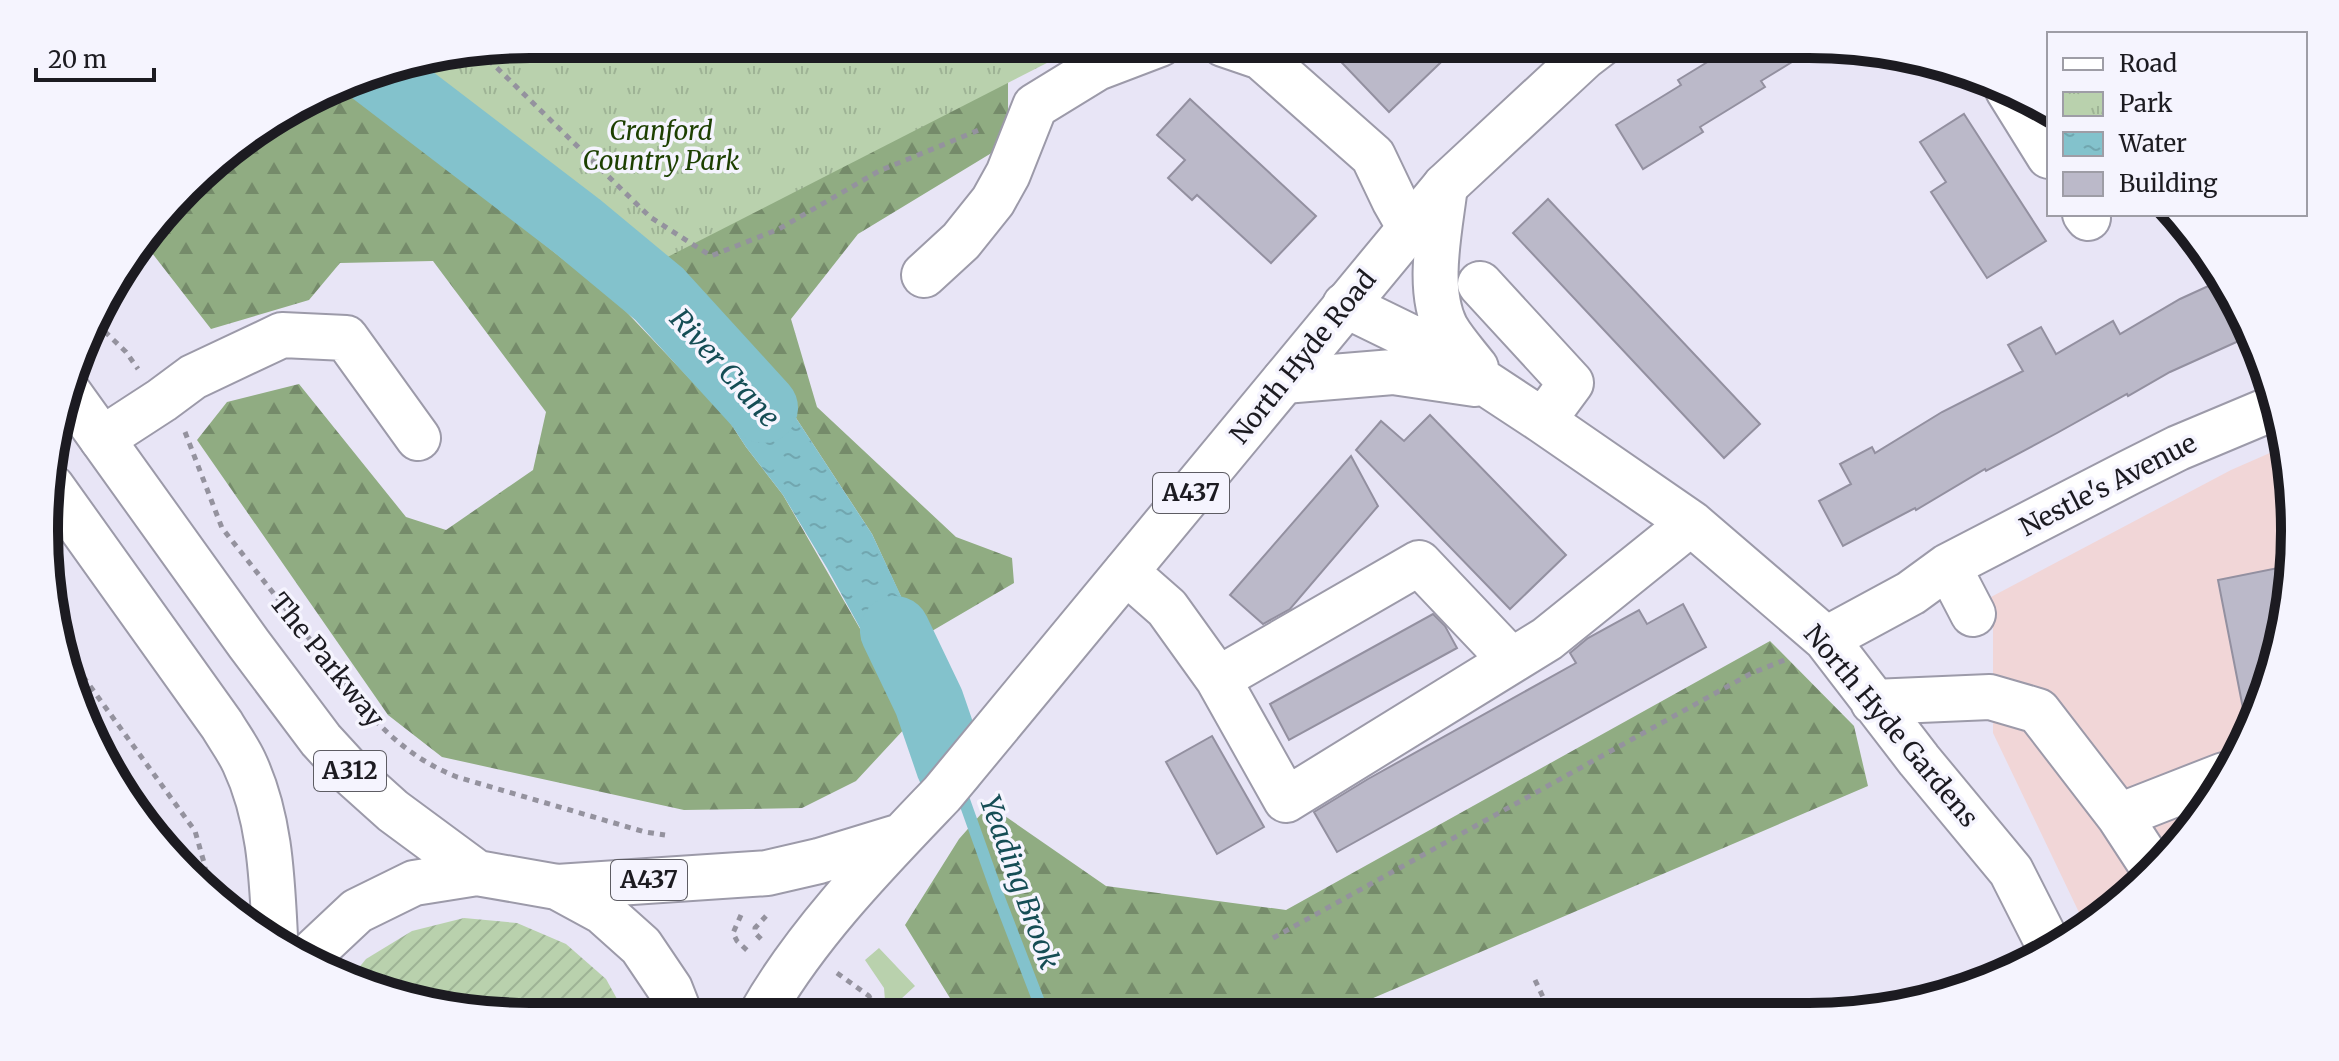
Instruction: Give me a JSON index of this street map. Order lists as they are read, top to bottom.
{
  "streets": {
    "main road": [
      "North Hyde Road",
      "Nestle's Avenue",
      "A437",
      "The Parkway",
      "North Hyde Gardens",
      "A312"
    ]
  },
  "crossings": [
    ["North Hyde Road", "North Hyde Gardens"],
    ["Nestle's Avenue", "North Hyde Gardens"]
  ],
  "water": ["River Crane", "Yeading Brook"],
  "parks": ["Cranford Country Park"],
  "legend": [
    "Road",
    "Park",
    "Water",
    "Building"
  ],
  "scale_bar": "20 m"
}
